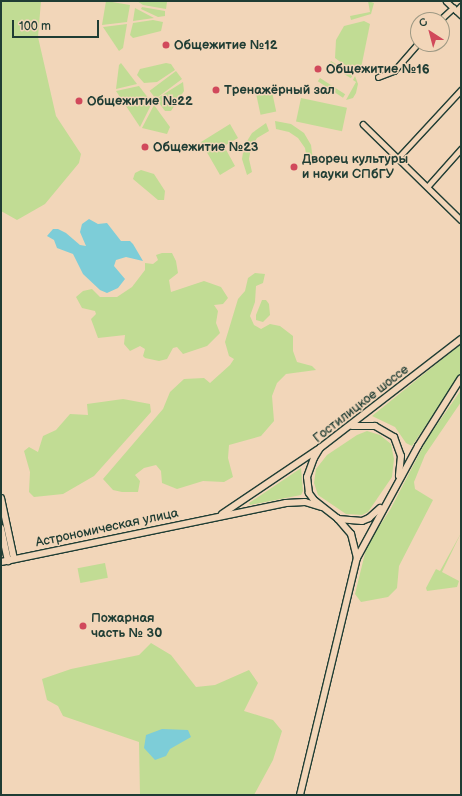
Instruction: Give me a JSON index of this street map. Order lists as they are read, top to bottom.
{
  "streets": {
    "main road": ["Гостилицкое шоссе", "Астрономическая улица"]
  },
  "crossings": [
    ["Гостилицкое шоссе", "Астрономическая улица"]
  ],
  "places": [
    "Общежитие №12",
    "Общежитие №16",
    "Тренажёрный зал",
    "Общежитие №22",
    "Общежитие №23",
    "Дворец культуры и науки СПбГУ",
    "Пожарная часть № 30"
  ],
  "scale_bar": "100 m",
  "north": "top left"
}
